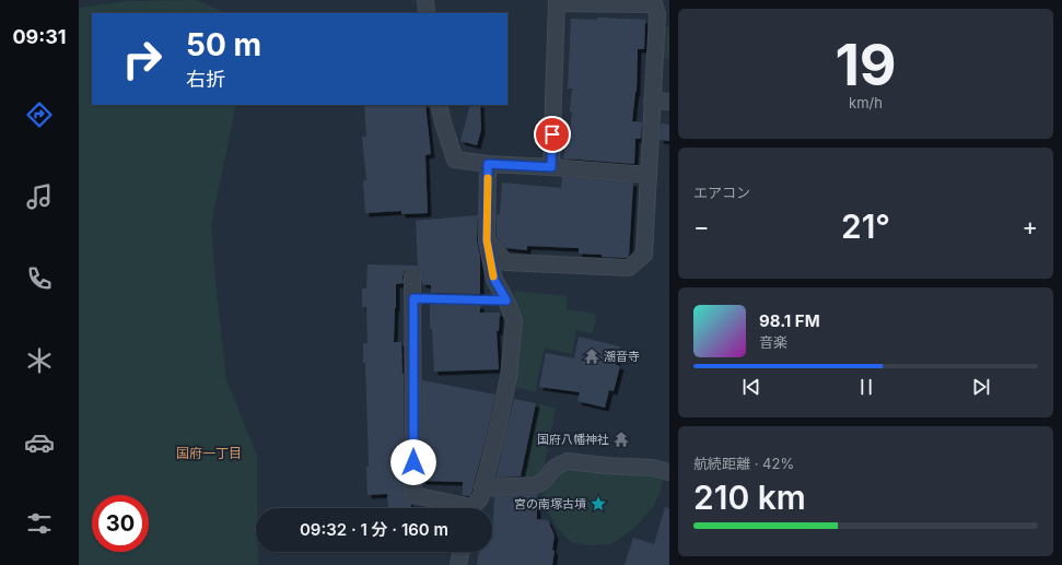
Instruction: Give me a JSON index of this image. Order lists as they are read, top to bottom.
{
  "districts": ["国府一丁目"],
  "places": {
    "temple": ["潮音寺", "国府八幡神社"],
    "place": ["宮の南塚古墳"]
  },
  "page": {
    "tabs": "09:31",
    "tile": [
      ["19", "km/h"],
      "エアコン",
      ["航続距離 · 42%", "210 km"]
    ],
    "turn": ["50 m", "右折"],
    "heat": ["−", "21°", "+"],
    "song": ["98.1 FM", "音楽"],
    "limit": "30",
    "trip": "09:32 · 1 分 · 160 m"
  }
}
